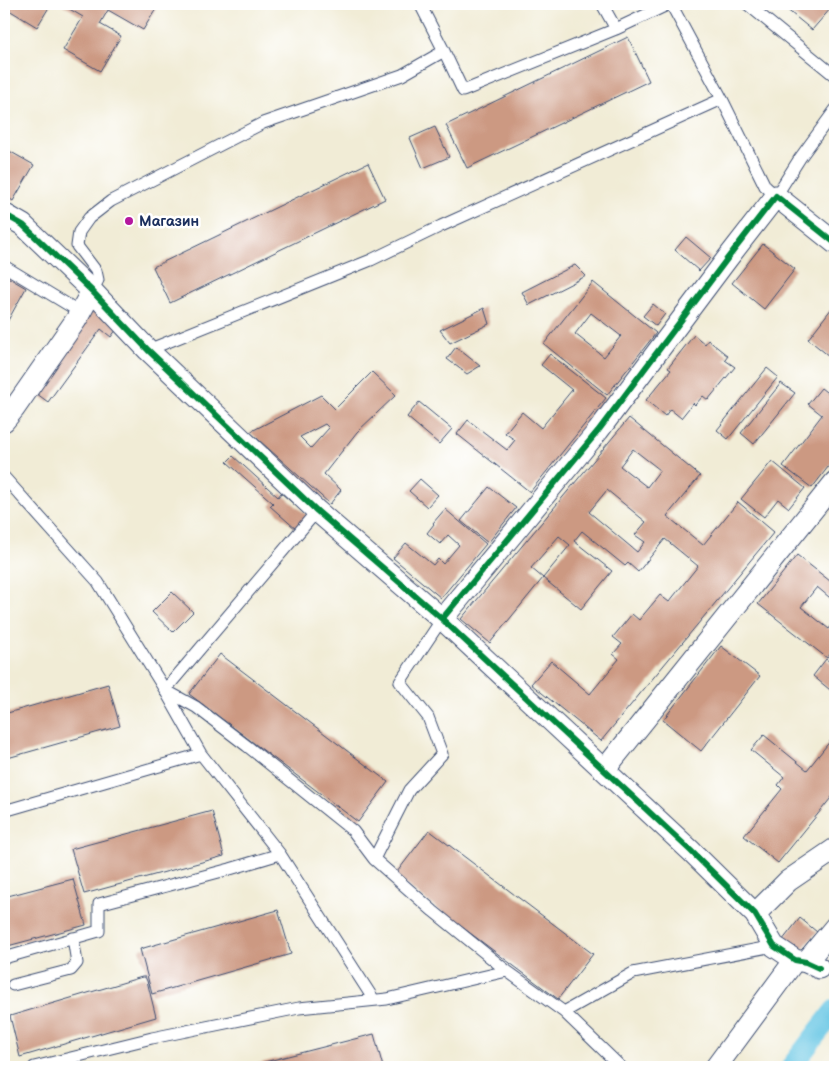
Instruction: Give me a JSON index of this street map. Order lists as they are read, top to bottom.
{
  "places": ["Магазин"]
}
